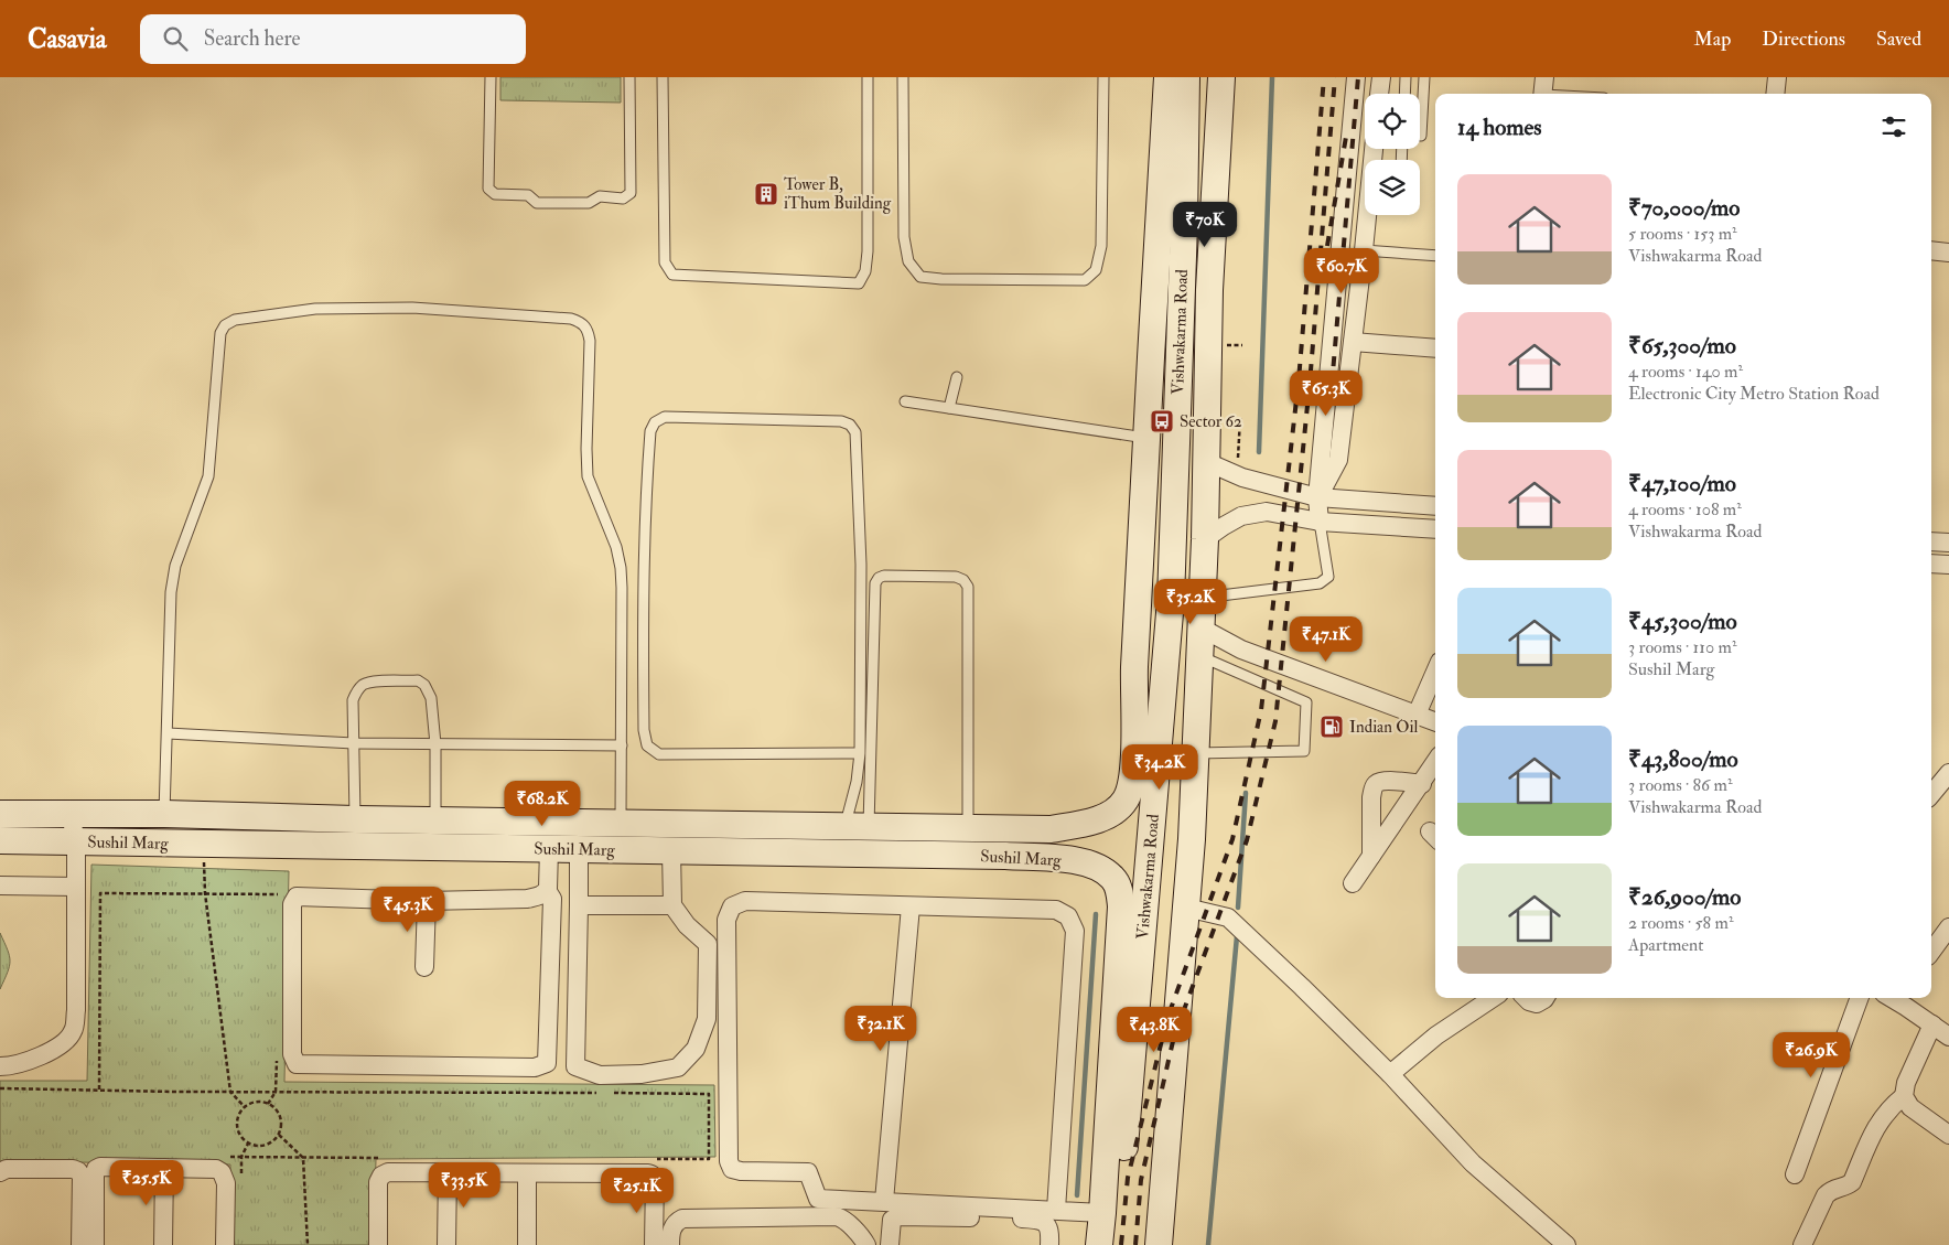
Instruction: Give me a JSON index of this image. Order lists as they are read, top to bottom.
{
  "streets": {
    "street": ["Vishwakarma Road", "Sushil Marg"]
  },
  "crossings": [
    ["Vishwakarma Road", "Sushil Marg"]
  ],
  "places": {
    "building": ["Tower B, iThum Building"],
    "bus stop": ["Sector 62"],
    "fuel station": ["Indian Oil"]
  },
  "page": {
    "header": "Casavia",
    "search": "Search here",
    "nav": ["Map", "Directions", "Saved"],
    "heading": "14 homes",
    "list": [
      {
        "name": "₹70,000/mo",
        "note": "5 rooms · 153 m² · Vishwakarma Road"
      },
      {
        "name": "₹65,300/mo",
        "note": "4 rooms · 140 m² · Electronic City Metro Station Road"
      },
      {
        "name": "₹47,100/mo",
        "note": "4 rooms · 108 m² · Vishwakarma Road"
      },
      {
        "name": "₹45,300/mo",
        "note": "3 rooms · 110 m² · Sushil Marg"
      },
      {
        "name": "₹43,800/mo",
        "note": "3 rooms · 86 m² · Vishwakarma Road"
      },
      {
        "name": "₹26,900/mo",
        "note": "2 rooms · 58 m² · Apartment"
      }
    ],
    "price": [
      "₹70K",
      "₹60.7K",
      "₹65.3K",
      "₹35.2K",
      "₹47.1K",
      "₹34.2K",
      "₹68.2K",
      "₹45.3K",
      "₹32.1K",
      "₹43.8K",
      "₹26.9K",
      "₹25.5K",
      "₹33.5K",
      "₹25.1K"
    ]
  }
}
